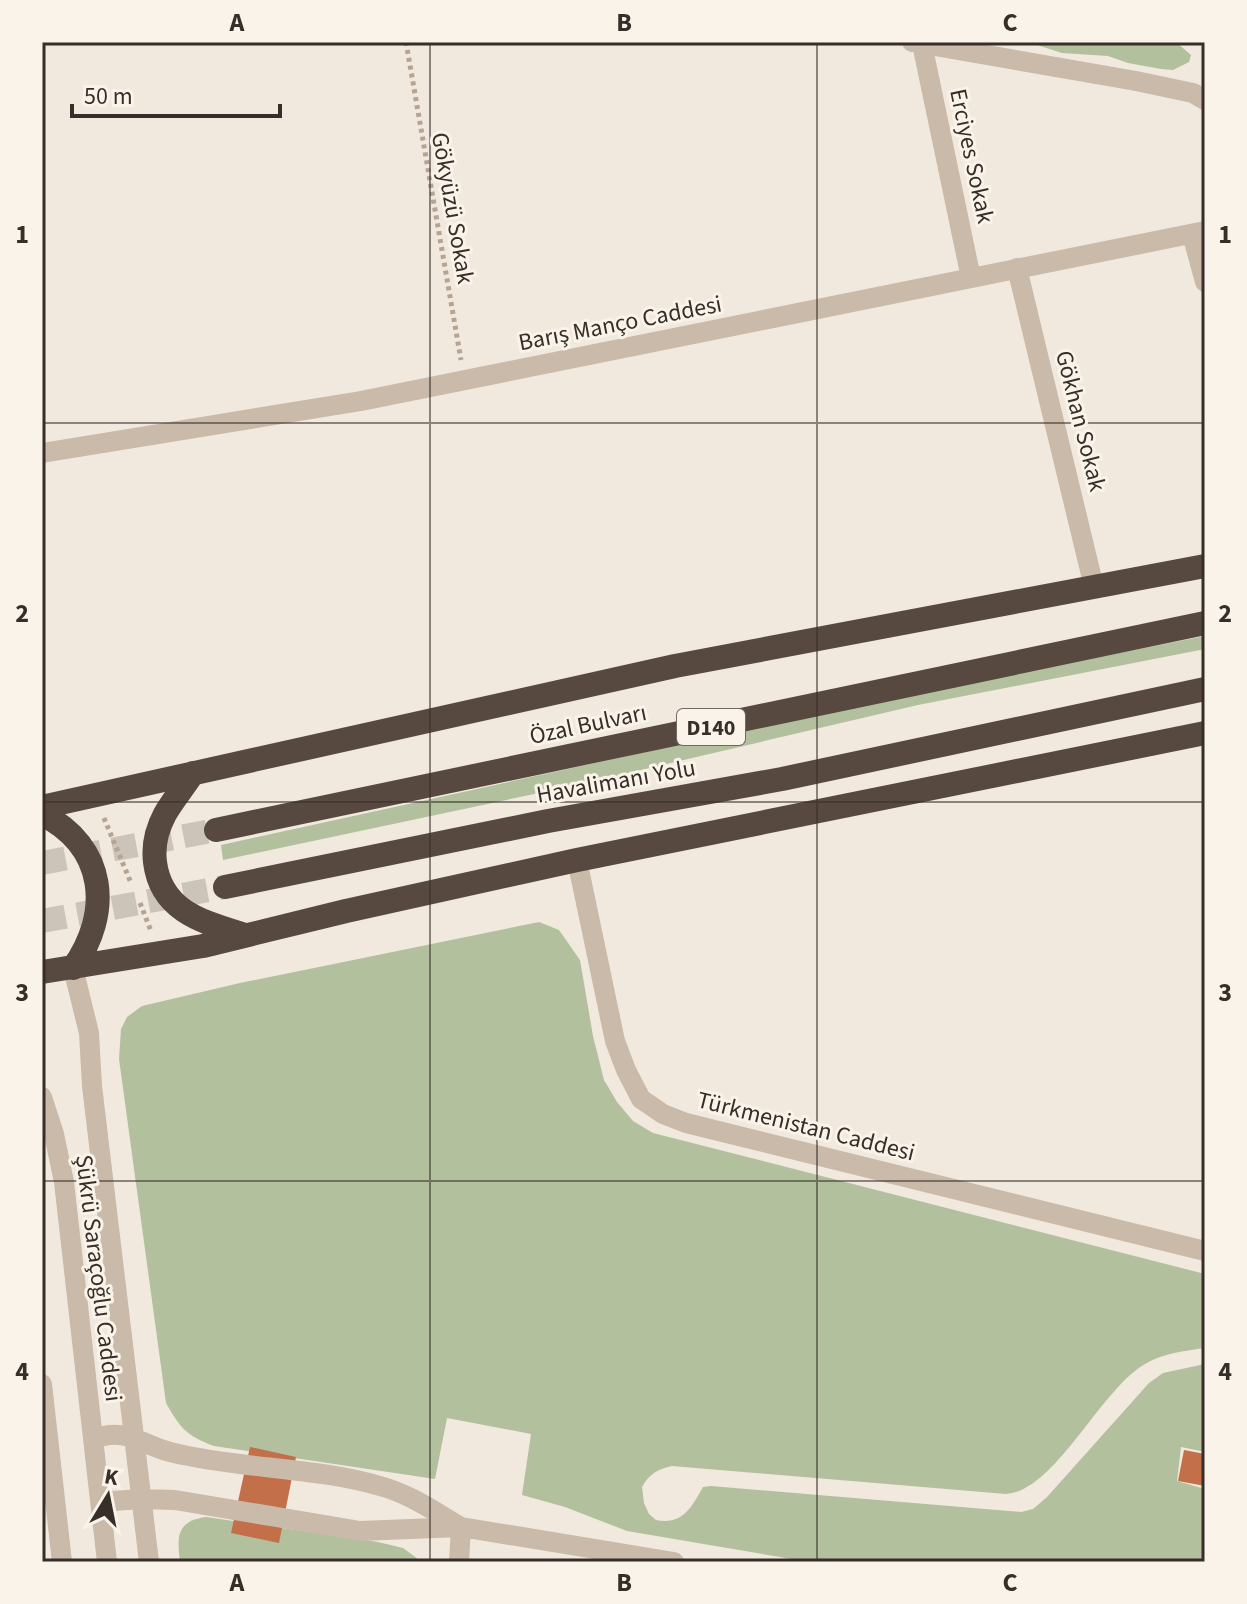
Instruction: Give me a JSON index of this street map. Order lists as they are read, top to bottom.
{
  "streets": {
    "highway": ["Özal Bulvarı", "D140", "Havalimanı Yolu"],
    "street": [
      "Erciyes Sokak",
      "Barış Manço Caddesi",
      "Gökhan Sokak",
      "Türkmenistan Caddesi",
      "Şükrü Saraçoğlu Caddesi"
    ],
    "path": ["Gökyüzü Sokak"]
  },
  "crossings": [
    ["Erciyes Sokak", "Barış Manço Caddesi"],
    ["Gökyüzü Sokak", "Barış Manço Caddesi"],
    ["Barış Manço Caddesi", "Gökhan Sokak"]
  ],
  "scale_bar": "50 m",
  "north": "top",
  "grid": {
    "columns": ["A", "B", "C"],
    "rows": [
      "1",
      "2",
      "3",
      "4"
    ]
  }
}
